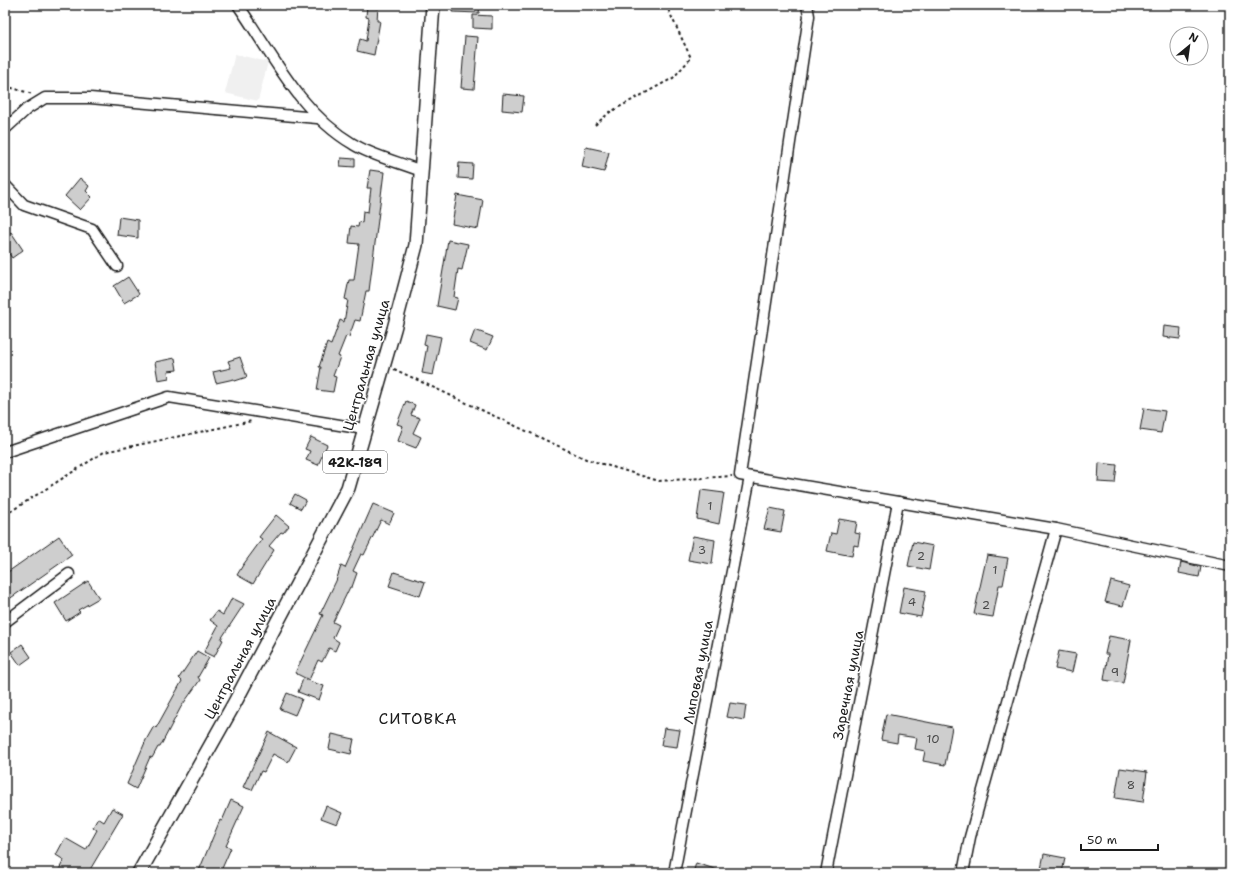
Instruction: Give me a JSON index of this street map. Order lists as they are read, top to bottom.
{
  "streets": {
    "main road": ["Центральная улица", "42К-189"],
    "street": ["Липовая улица", "Заречная улица"]
  },
  "districts": ["СИТОВКА"],
  "house_numbers": [
    "1",
    "3",
    "2",
    "1",
    "4",
    "2",
    "9",
    "10",
    "8"
  ],
  "scale_bar": "50 m",
  "north": "top right"
}
